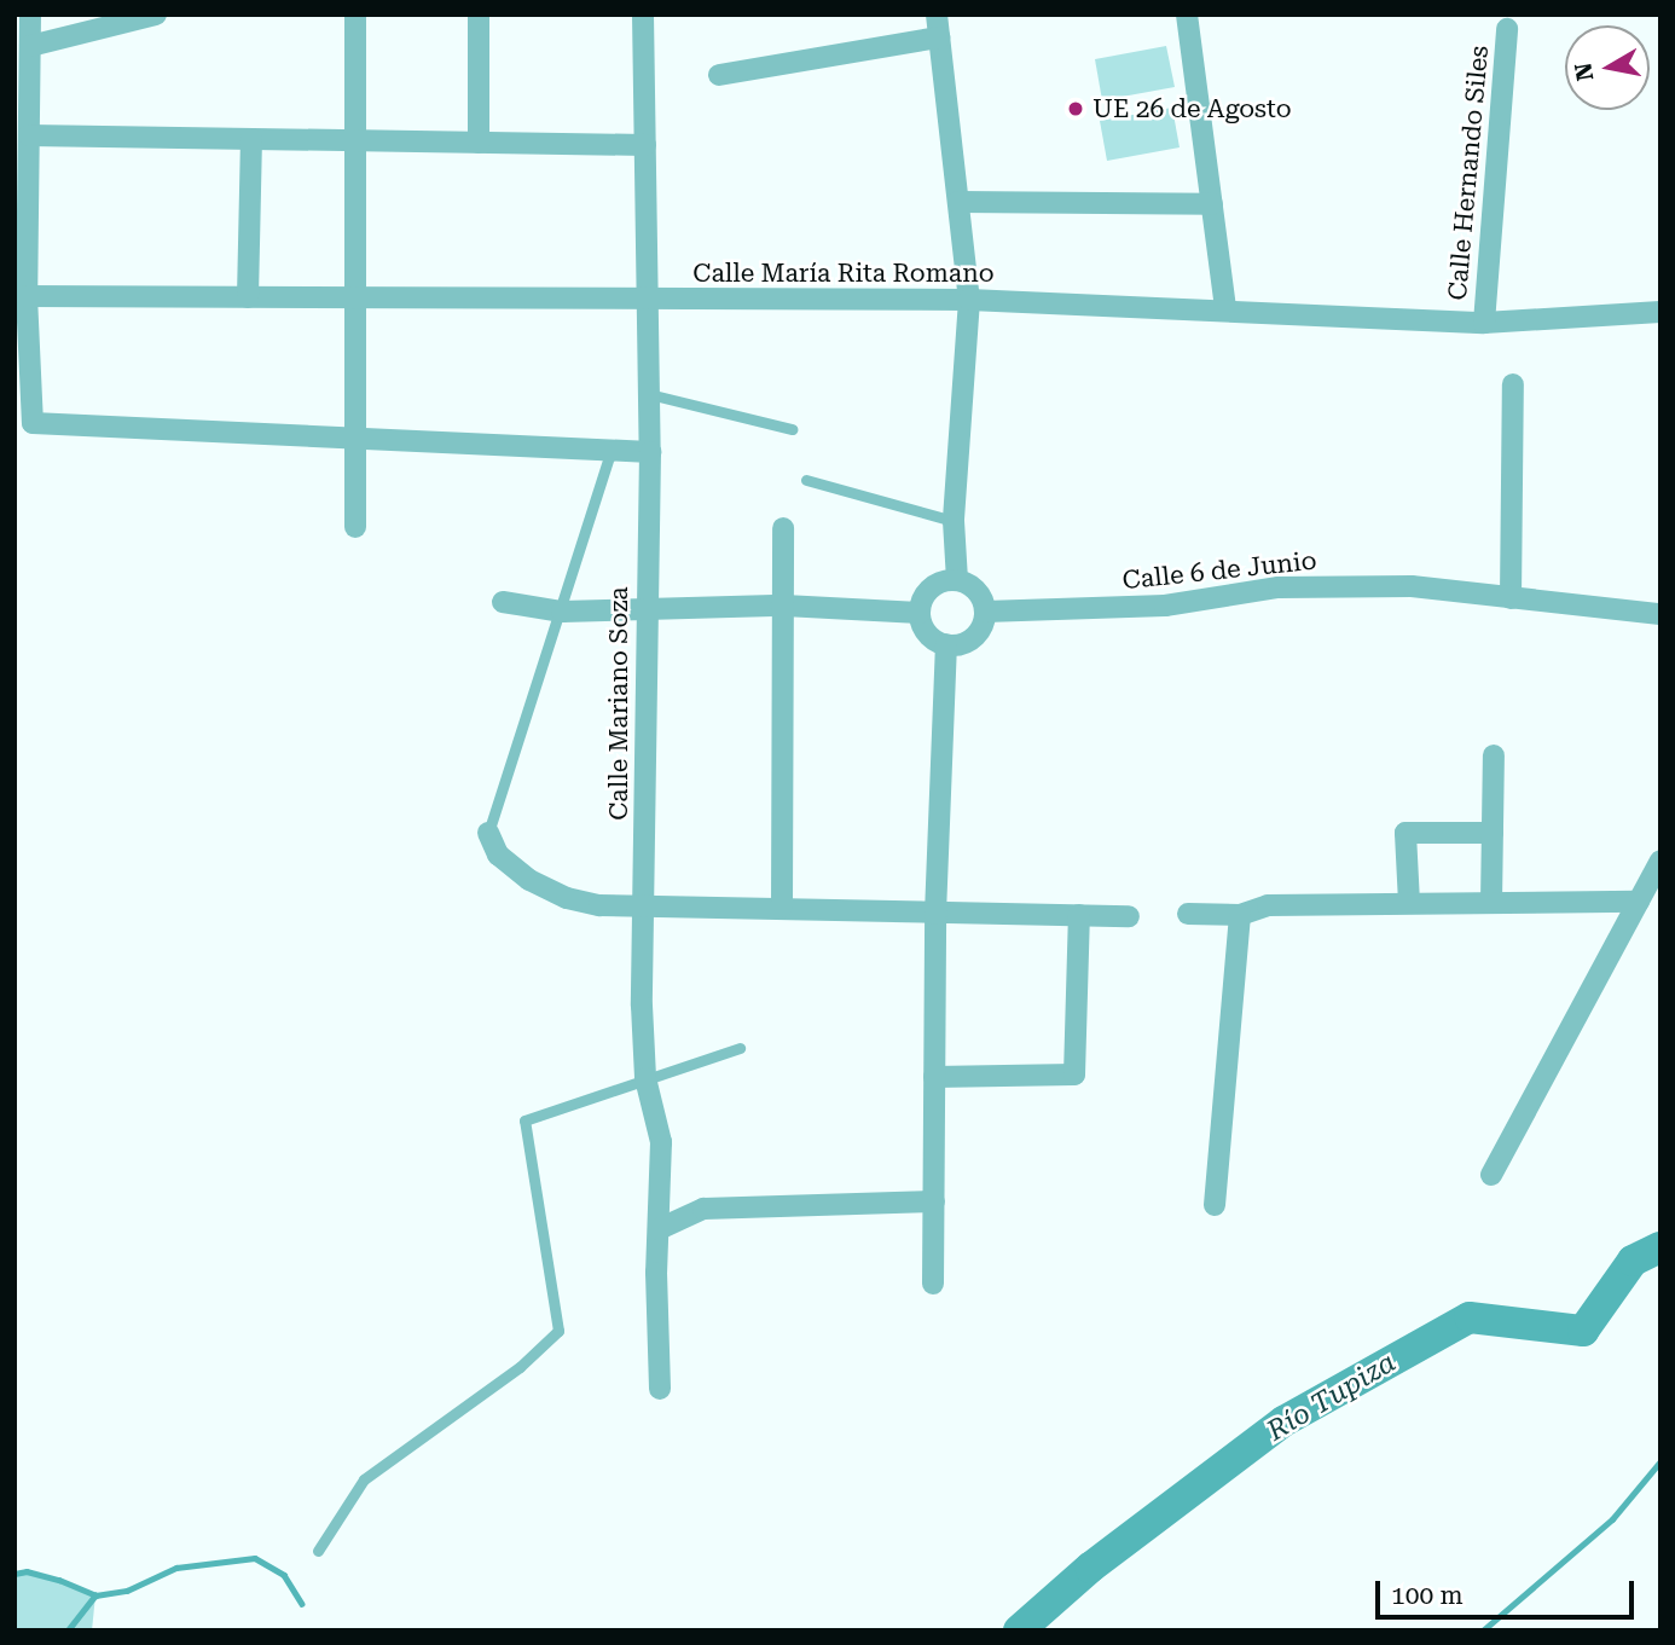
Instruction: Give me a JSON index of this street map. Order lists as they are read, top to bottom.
{
  "streets": {
    "street": [
      "Calle Hernando Siles",
      "Calle María Rita Romano",
      "Calle 6 de Junio",
      "Calle Mariano Soza"
    ]
  },
  "crossings": [
    ["Calle Hernando Siles", "Calle María Rita Romano"],
    ["Calle María Rita Romano", "Calle Mariano Soza"]
  ],
  "water": ["Río Tupiza"],
  "places": ["UE 26 de Agosto"],
  "scale_bar": "100 m",
  "north": "left"
}
